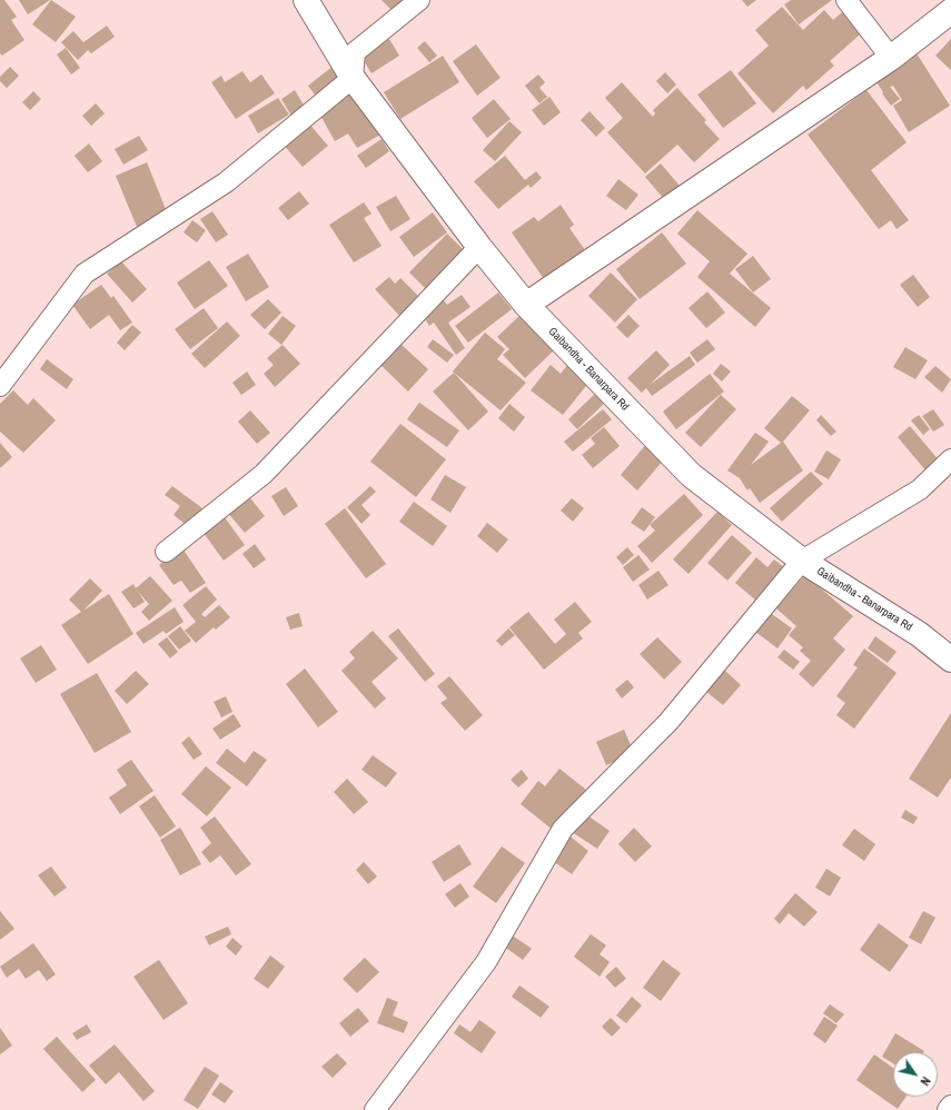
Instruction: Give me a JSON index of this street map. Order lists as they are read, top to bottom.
{
  "streets": {
    "main road": ["Gaibandha - Banarpara Rd"]
  },
  "north": "bottom right"
}
